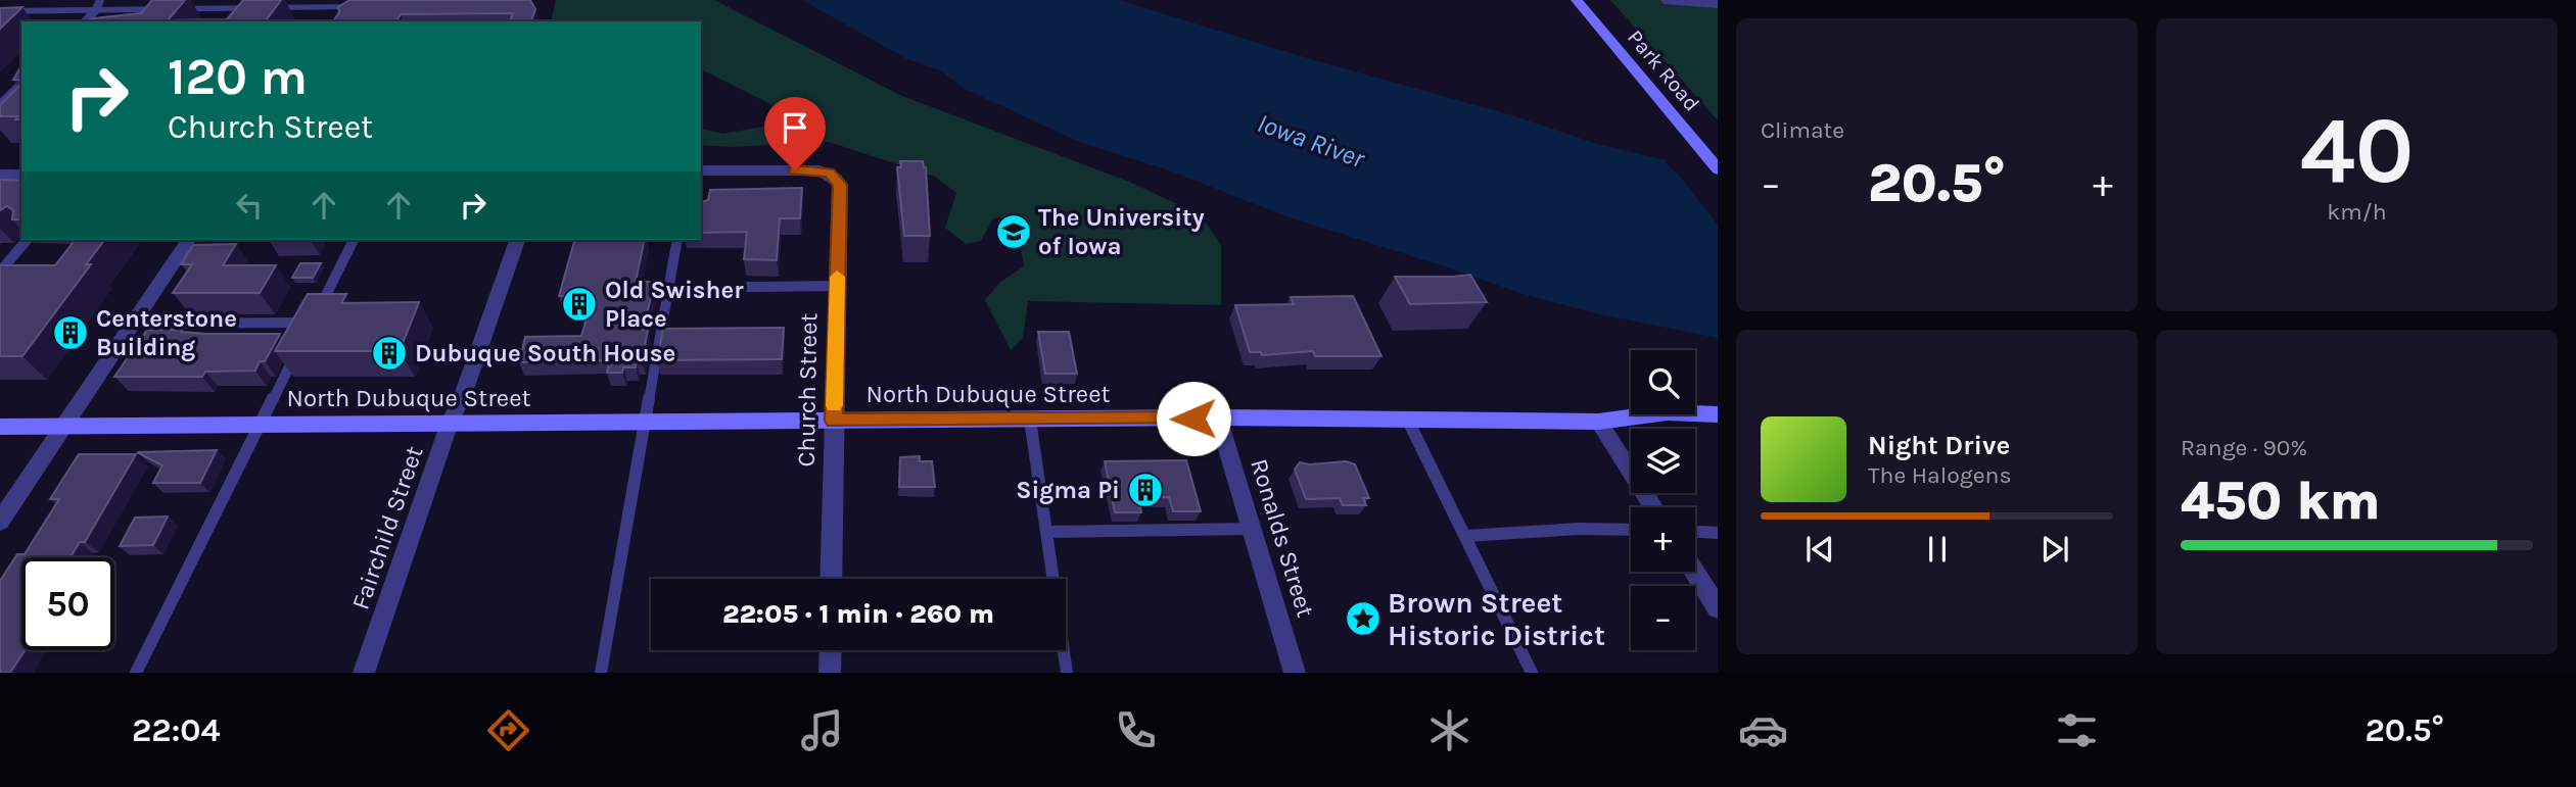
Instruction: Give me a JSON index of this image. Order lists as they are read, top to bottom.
{
  "streets": {
    "main road": ["Park Road", "North Dubuque Street"],
    "street": ["Church Street", "Fairchild Street", "Ronalds Street"]
  },
  "crossings": [
    ["Church Street", "North Dubuque Street"],
    ["North Dubuque Street", "Fairchild Street"],
    ["North Dubuque Street", "Ronalds Street"]
  ],
  "water": ["Iowa River"],
  "places": {
    "school or university": ["The University of Iowa"],
    "building": [
      "Old Swisher Place",
      "Centerstone Building",
      "Dubuque South House",
      "Sigma Pi"
    ],
    "place": ["Brown Street Historic District"]
  },
  "page": {
    "tile": [
      "Climate",
      ["40", "km/h"],
      ["Range · 90%", "450 km"]
    ],
    "turn": ["120 m", "Church Street"],
    "heat": ["−", "20.5°", "+"],
    "map_buttons": ["+", "−"],
    "song": ["Night Drive", "The Halogens"],
    "limit": "50",
    "trip": "22:05 · 1 min · 260 m",
    "tabs": ["22:04", "20.5°"]
  }
}
